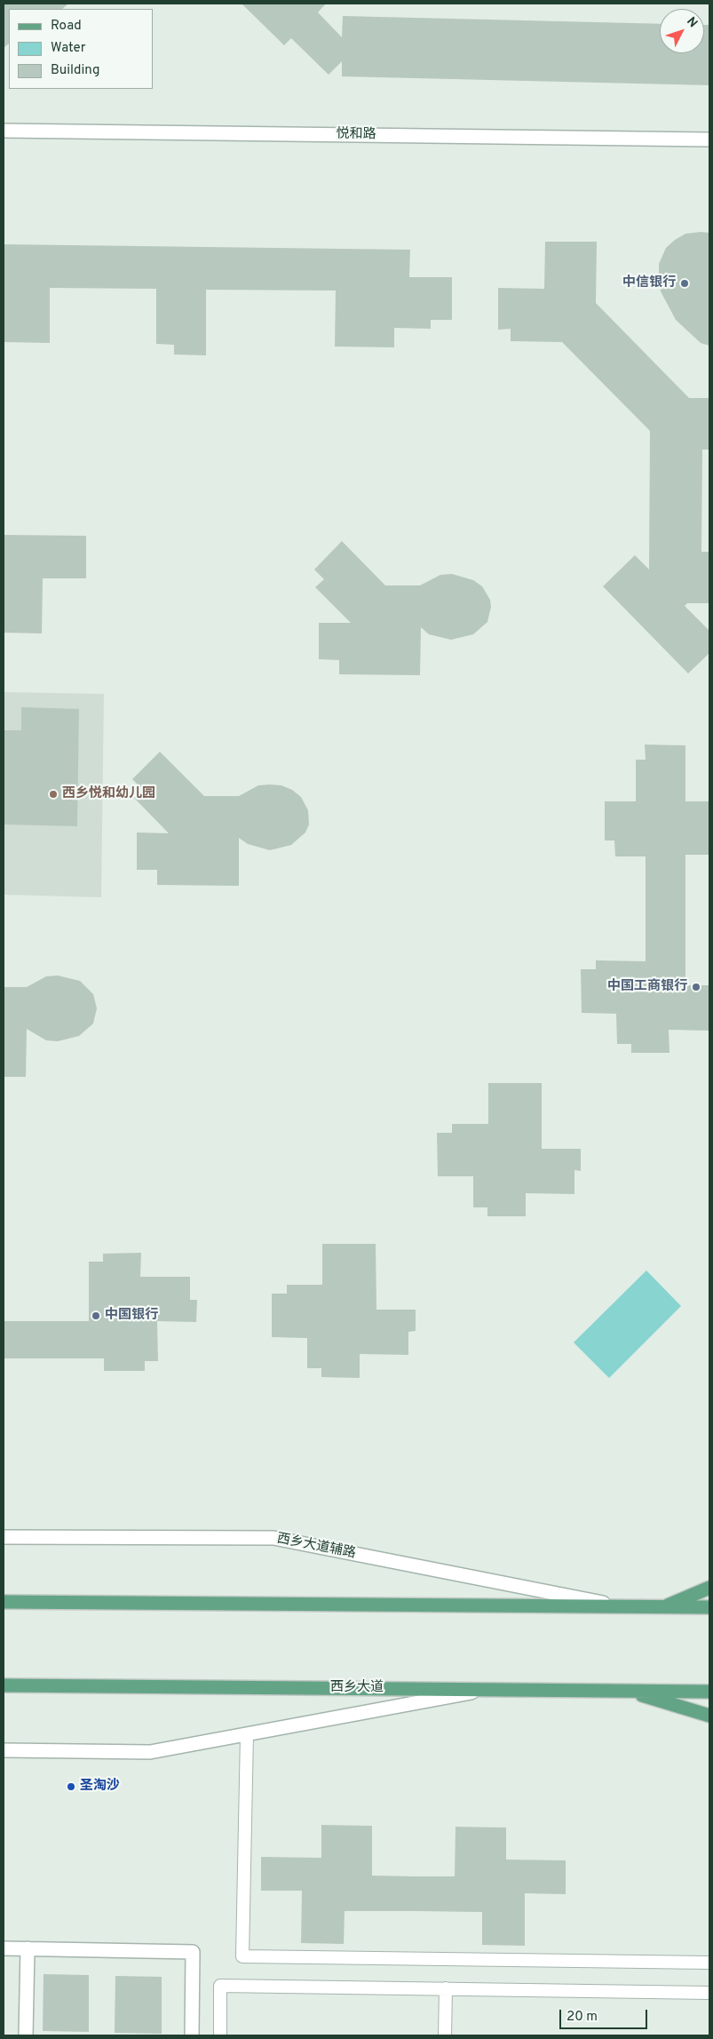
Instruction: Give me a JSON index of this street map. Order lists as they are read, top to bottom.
{
  "streets": {
    "main road": ["西乡大道"],
    "street": ["悦和路", "西乡大道辅路"]
  },
  "places": [
    "中信银行",
    "西乡悦和幼儿园",
    "中国工商银行",
    "中国银行",
    "圣淘沙"
  ],
  "legend": ["Road", "Water", "Building"],
  "scale_bar": "20 m",
  "north": "top right"
}
